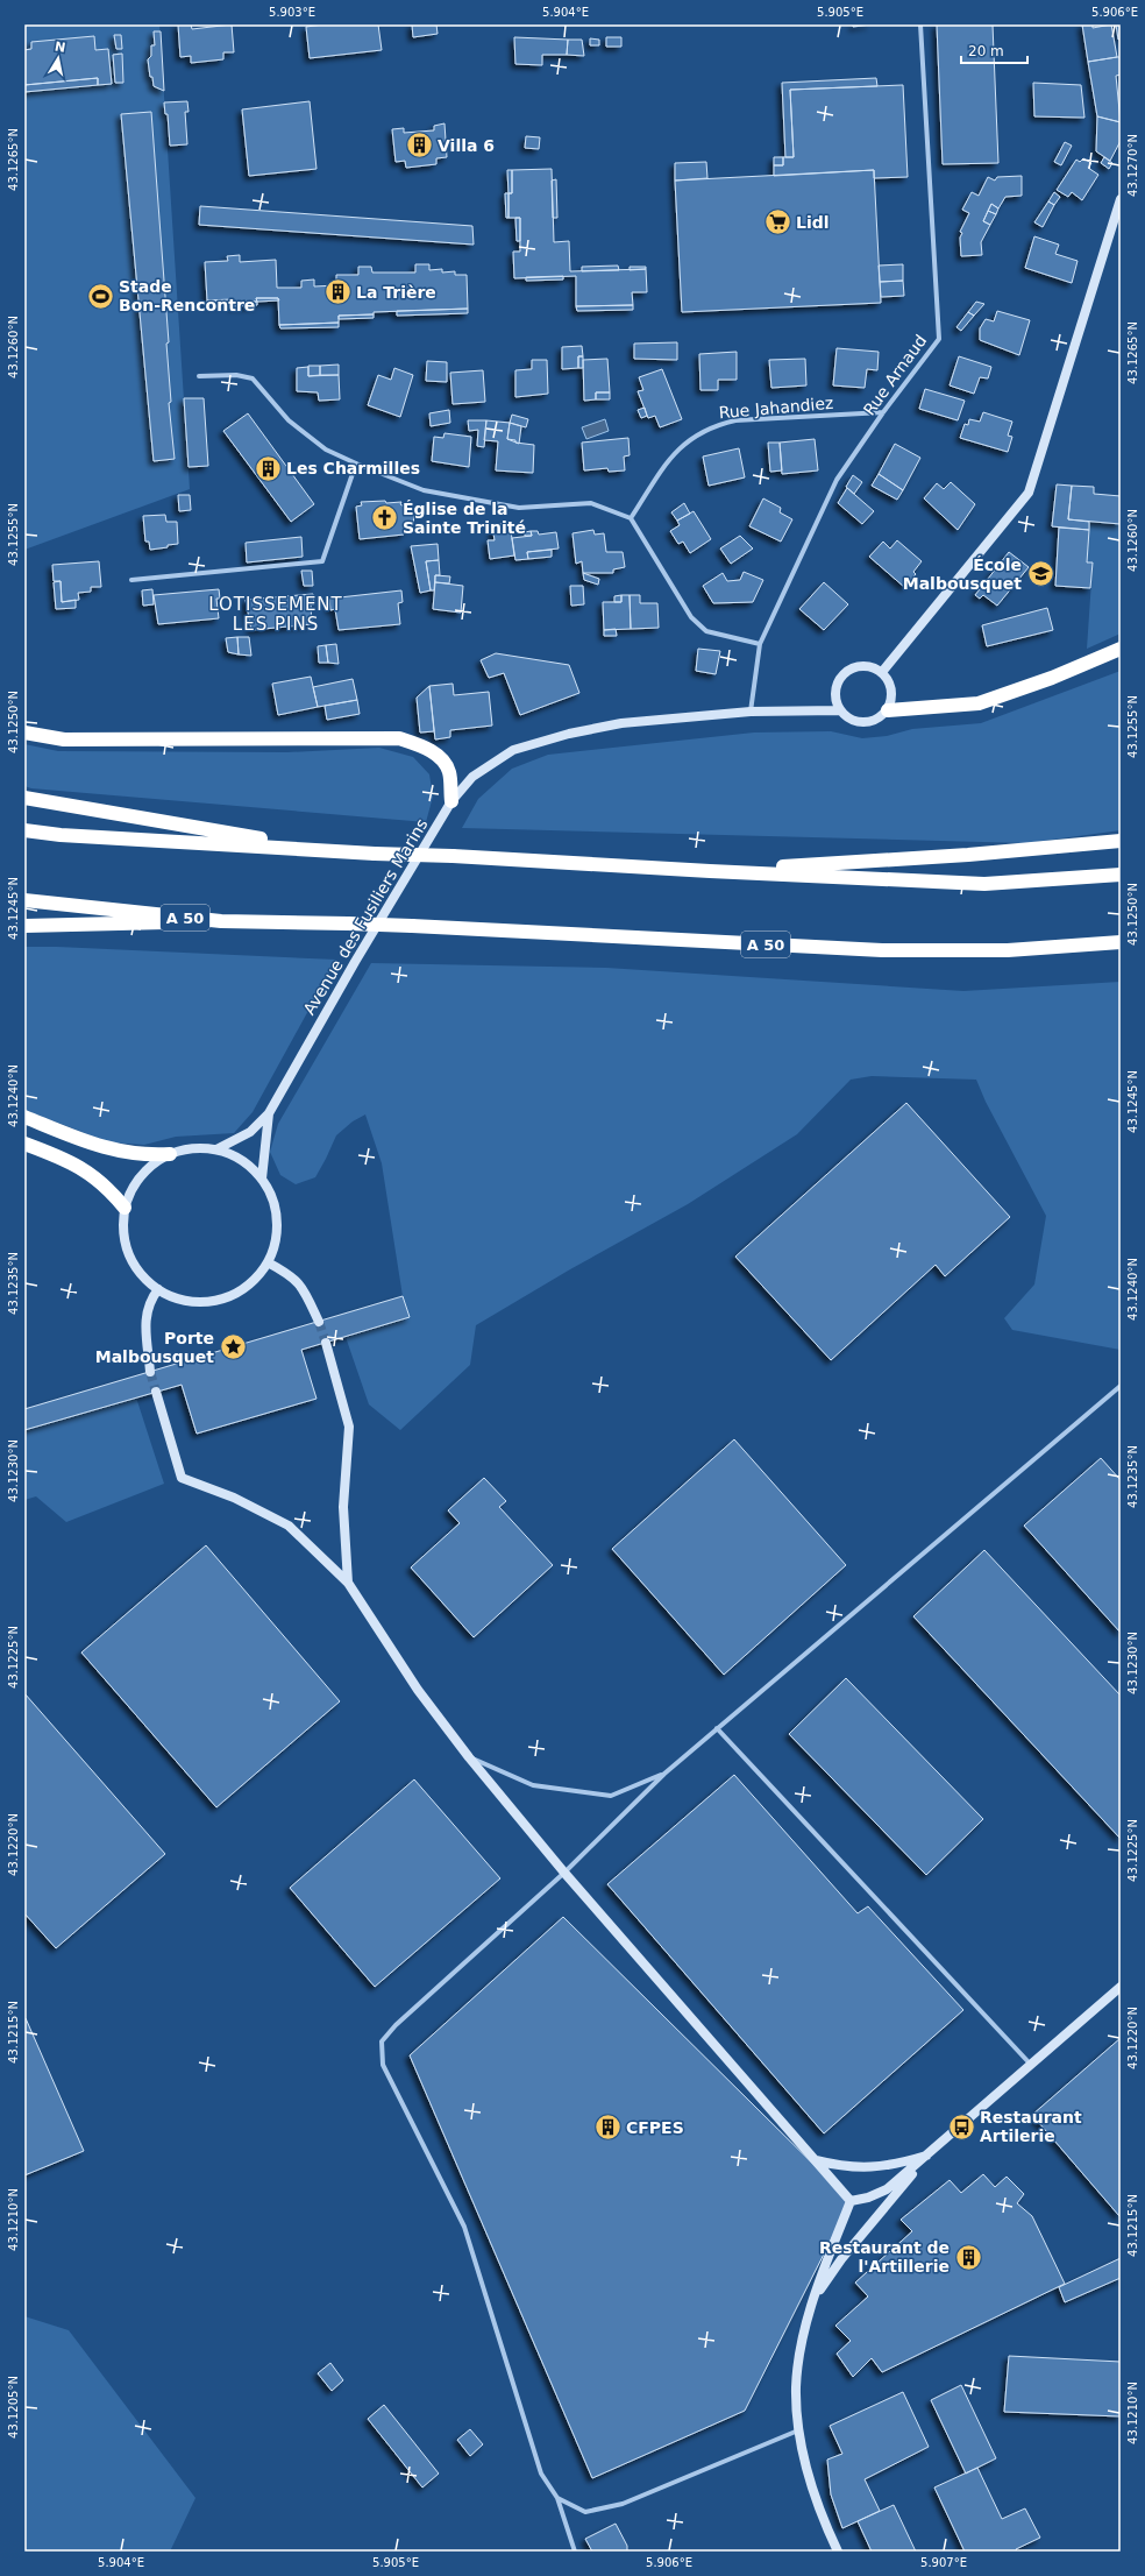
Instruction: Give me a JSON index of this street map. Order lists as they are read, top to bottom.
{
  "streets": {
    "highway": ["A 50"],
    "street": ["Rue Arnaud", "Rue Jahandiez", "Avenue des Fusiliers Marins"]
  },
  "crossings": [
    ["Rue Arnaud", "Rue Jahandiez"],
    ["Rue Arnaud", "Avenue des Fusiliers Marins"]
  ],
  "districts": ["LOTISSEMENT LES PINS"],
  "places": {
    "building": [
      "Villa 6",
      "La Trière",
      "Les Charmilles",
      "CFPES",
      "Restaurant de l'Artillerie"
    ],
    "supermarket": ["Lidl"],
    "sports": ["Stade Bon-Rencontre"],
    "church": ["Église de la Sainte Trinité"],
    "school or university": ["École Malbousquet"],
    "place": ["Porte Malbousquet"],
    "bus stop": ["Restaurant Artilerie"]
  },
  "scale_bar": "20 m",
  "north": "top",
  "coordinates": [
    "5.903°E",
    "5.904°E",
    "5.905°E",
    "5.906°E",
    "43.1265°N",
    "43.1270°N",
    "43.1260°N",
    "43.1255°N",
    "43.1250°N",
    "43.1245°N",
    "43.1240°N",
    "43.1235°N",
    "43.1230°N",
    "43.1225°N",
    "43.1220°N",
    "43.1215°N",
    "43.1210°N",
    "43.1205°N",
    "5.907°E"
  ]
}
